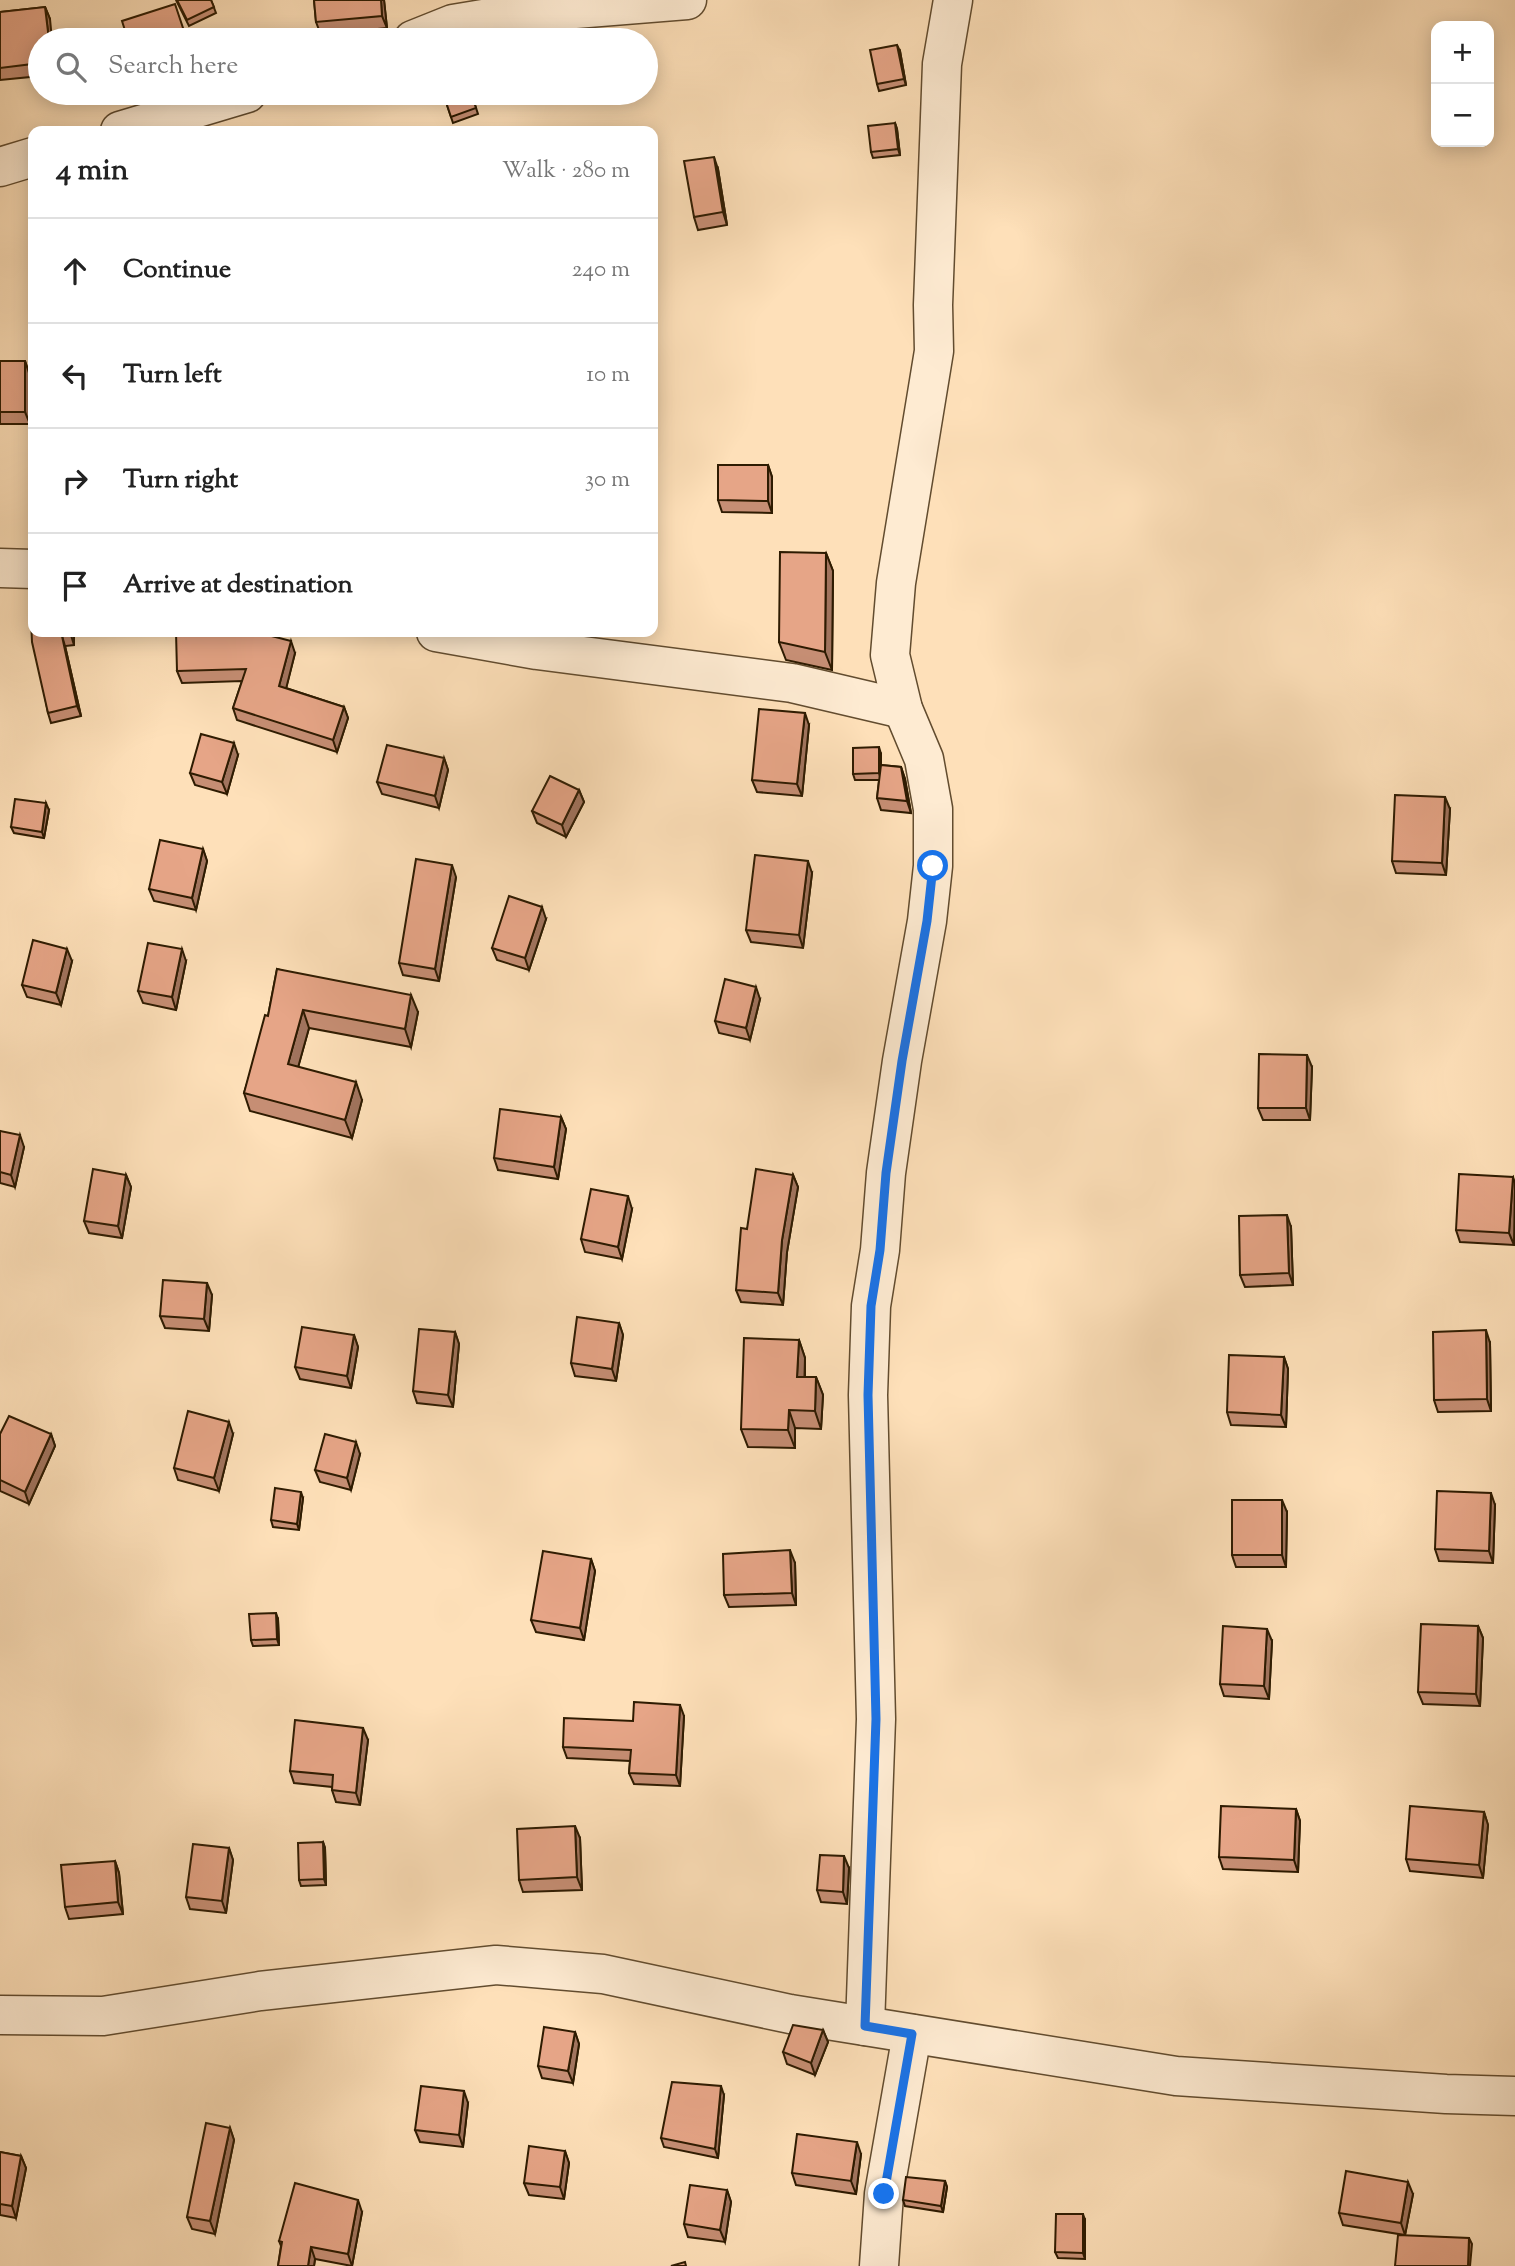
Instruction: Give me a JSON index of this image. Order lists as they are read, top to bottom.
{
  "page": {
    "map_buttons": ["+", "−"],
    "search": "Search here",
    "heading": ["4 min", "Walk · 280 m"],
    "list": [
      ["Continue", "240 m"],
      ["Turn left", "10 m"],
      ["Turn right", "30 m"],
      "Arrive at destination"
    ]
  }
}
